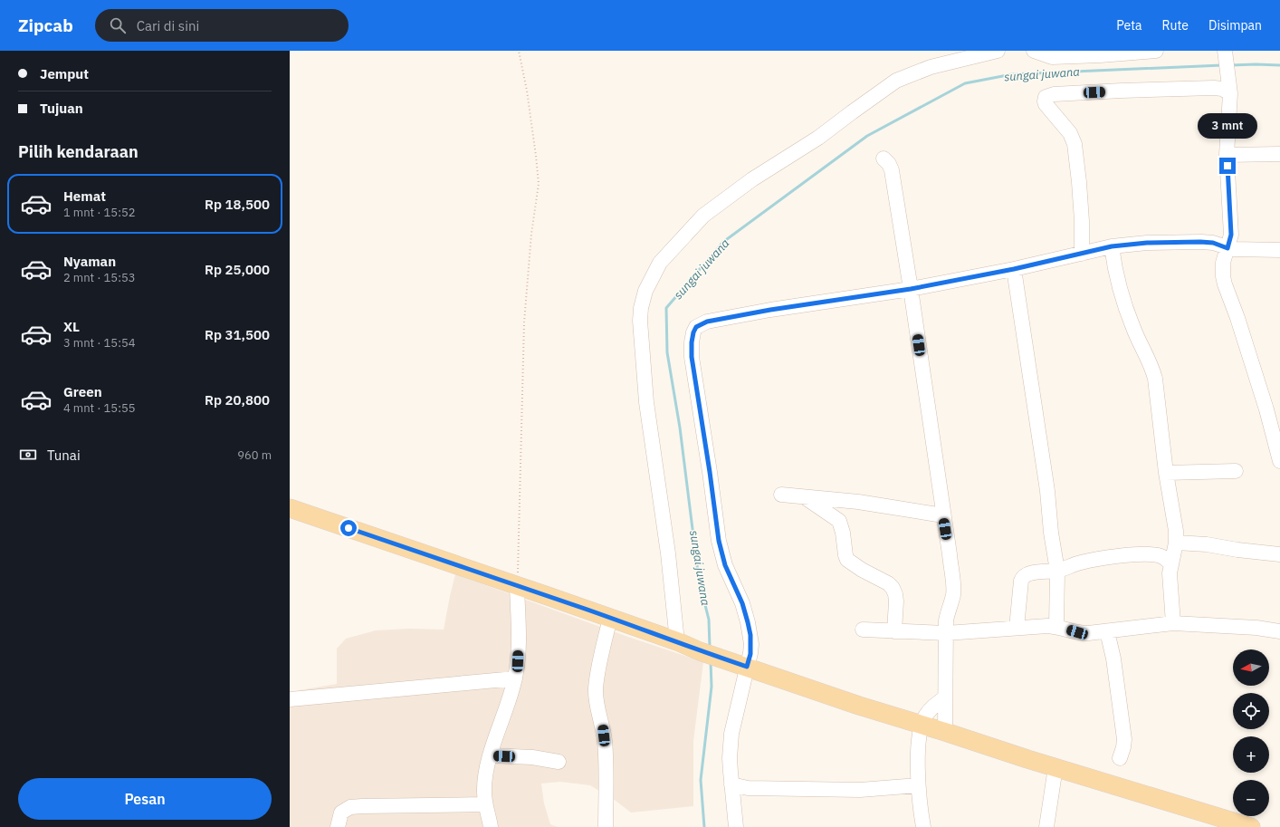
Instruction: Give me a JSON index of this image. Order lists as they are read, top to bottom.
{
  "water": ["sungai juwana"],
  "north": "left",
  "page": {
    "header": "Zipcab",
    "search": "Cari di sini",
    "nav": ["Peta", "Rute", "Disimpan"],
    "banner": ["Jemput", "Tujuan"],
    "bubble": "3 mnt",
    "heading": "Pilih kendaraan",
    "list": [
      {
        "name": "Hemat",
        "note": "1 mnt · 15:52",
        "value": "Rp 18,500"
      },
      {
        "name": "Nyaman",
        "note": "2 mnt · 15:53",
        "value": "Rp 25,000"
      },
      {
        "name": "XL",
        "note": "3 mnt · 15:54",
        "value": "Rp 31,500"
      },
      {
        "name": "Green",
        "note": "4 mnt · 15:55",
        "value": "Rp 20,800"
      }
    ],
    "pay": ["Tunai", "960 m"],
    "map_buttons": ["+", "−"],
    "buttons": "Pesan"
  }
}
